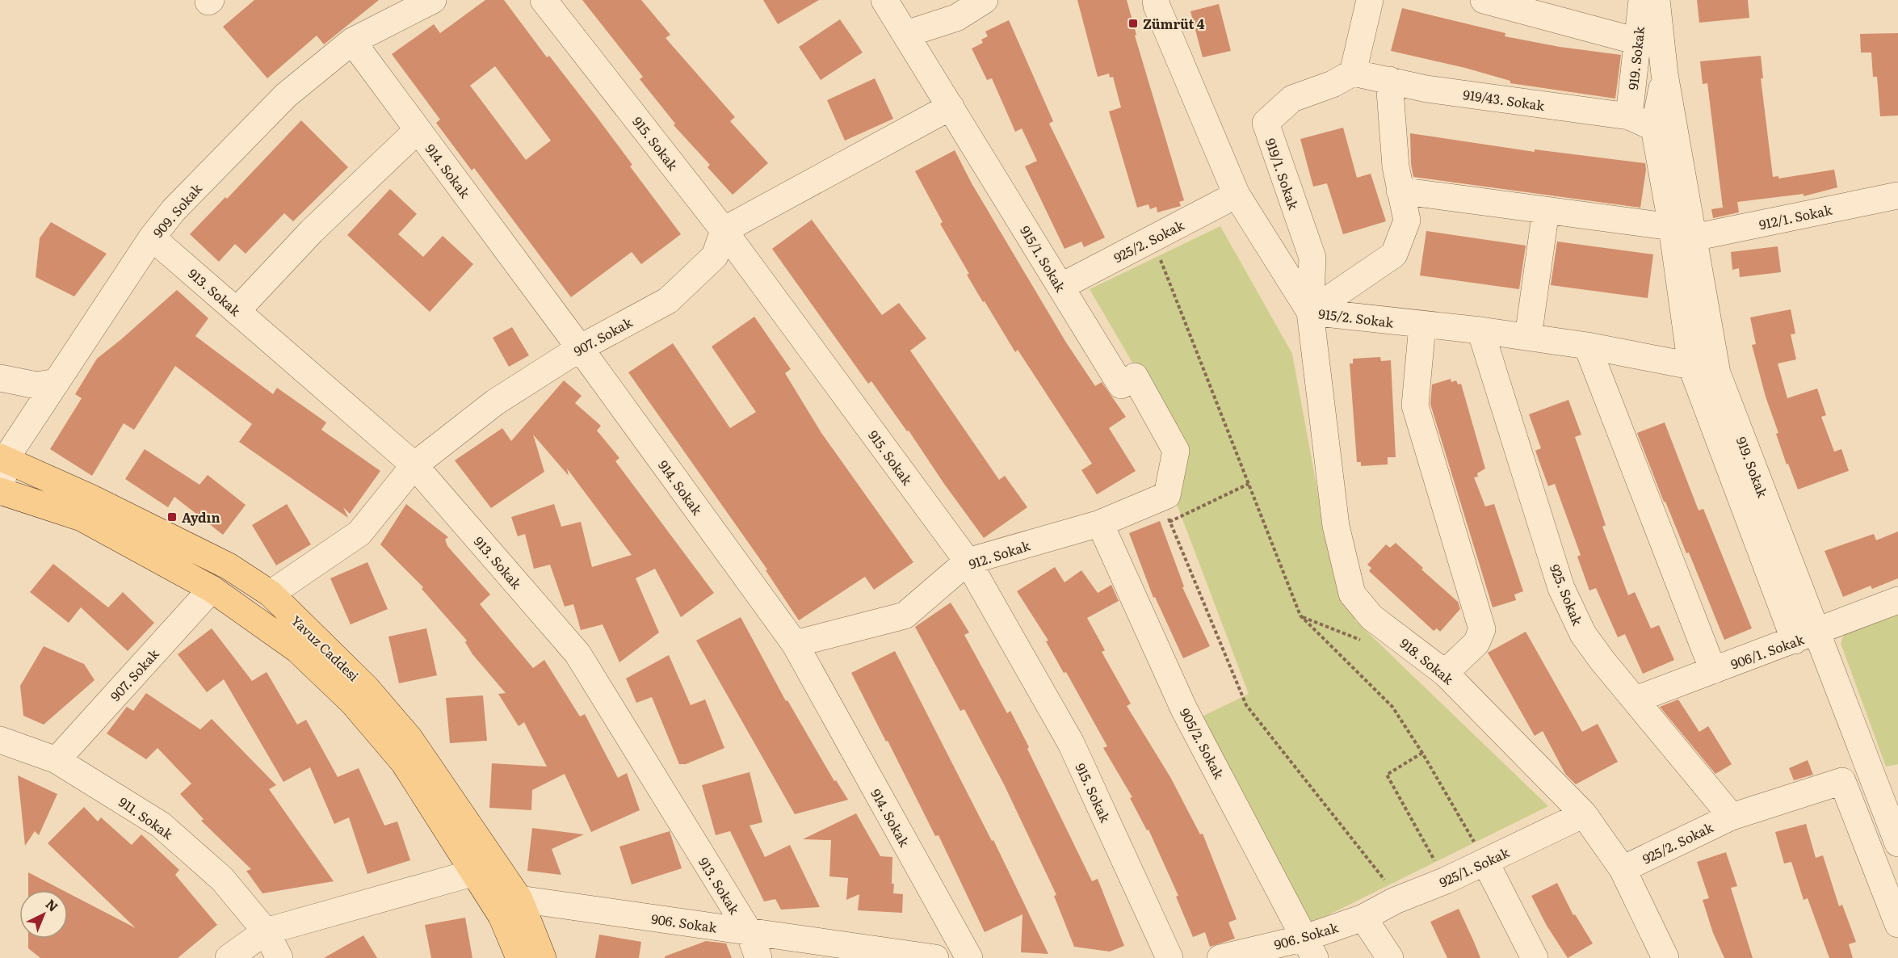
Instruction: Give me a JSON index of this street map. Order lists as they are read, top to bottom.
{
  "streets": {
    "main road": ["Yavuz Caddesi"],
    "street": [
      "919. Sokak",
      "919/43. Sokak",
      "915. Sokak",
      "914. Sokak",
      "919/1. Sokak",
      "909. Sokak",
      "912/1. Sokak",
      "925/2. Sokak",
      "915/1. Sokak",
      "913. Sokak",
      "915/2. Sokak",
      "907. Sokak",
      "912. Sokak",
      "925. Sokak",
      "906/1. Sokak",
      "918. Sokak",
      "905/2. Sokak",
      "911. Sokak",
      "925/1. Sokak",
      "906. Sokak"
    ]
  },
  "crossings": [
    ["919. Sokak", "919/43. Sokak"],
    ["919. Sokak", "912/1. Sokak"],
    ["919. Sokak", "915/2. Sokak"],
    ["919. Sokak", "906/1. Sokak"],
    ["919/43. Sokak", "919/1. Sokak"],
    ["915. Sokak", "907. Sokak"],
    ["915. Sokak", "912. Sokak"],
    ["914. Sokak", "909. Sokak"],
    ["914. Sokak", "907. Sokak"],
    ["914. Sokak", "912. Sokak"],
    ["919/1. Sokak", "915/2. Sokak"],
    ["919/1. Sokak", "918. Sokak"],
    ["909. Sokak", "913. Sokak"],
    ["909. Sokak", "Yavuz Caddesi"],
    ["925/2. Sokak", "915/1. Sokak"],
    ["925/2. Sokak", "915/2. Sokak"],
    ["925/2. Sokak", "925. Sokak"],
    ["925/2. Sokak", "918. Sokak"],
    ["915/1. Sokak", "912. Sokak"],
    ["913. Sokak", "907. Sokak"],
    ["913. Sokak", "906. Sokak"],
    ["915/2. Sokak", "925. Sokak"],
    ["915/2. Sokak", "918. Sokak"],
    ["907. Sokak", "Yavuz Caddesi"],
    ["907. Sokak", "911. Sokak"],
    ["912. Sokak", "905/2. Sokak"],
    ["925. Sokak", "906/1. Sokak"],
    ["Yavuz Caddesi", "906. Sokak"],
    ["918. Sokak", "925/1. Sokak"],
    ["905/2. Sokak", "906. Sokak"],
    ["925/1. Sokak", "906. Sokak"]
  ],
  "places": {
    "transit": ["Zümrüt 4", "Aydın"]
  },
  "north": "top right"
}
